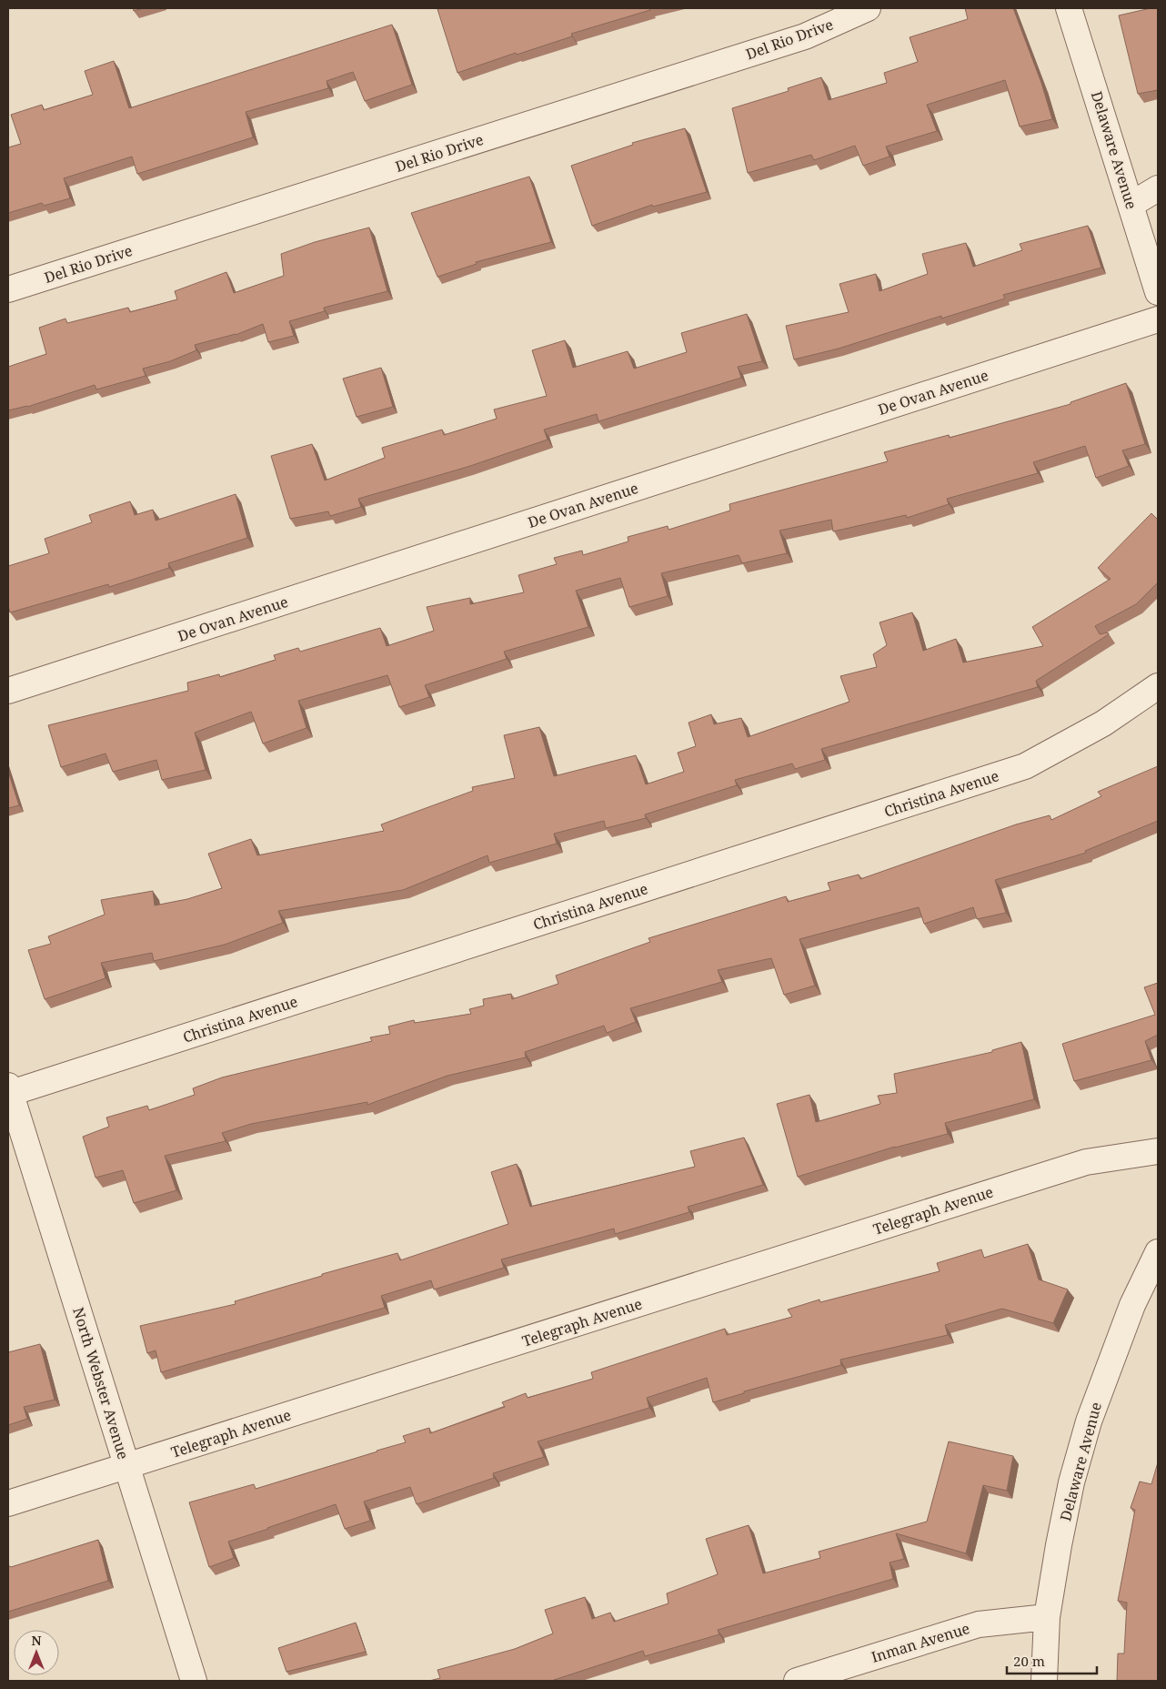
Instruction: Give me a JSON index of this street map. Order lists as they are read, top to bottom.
{
  "streets": {
    "street": [
      "Del Rio Drive",
      "Delaware Avenue",
      "De Ovan Avenue",
      "Christina Avenue",
      "Telegraph Avenue",
      "North Webster Avenue",
      "Inman Avenue"
    ]
  },
  "crossings": [
    ["Delaware Avenue", "Inman Avenue"],
    ["Christina Avenue", "North Webster Avenue"],
    ["Telegraph Avenue", "North Webster Avenue"]
  ],
  "scale_bar": "20 m",
  "north": "top"
}
